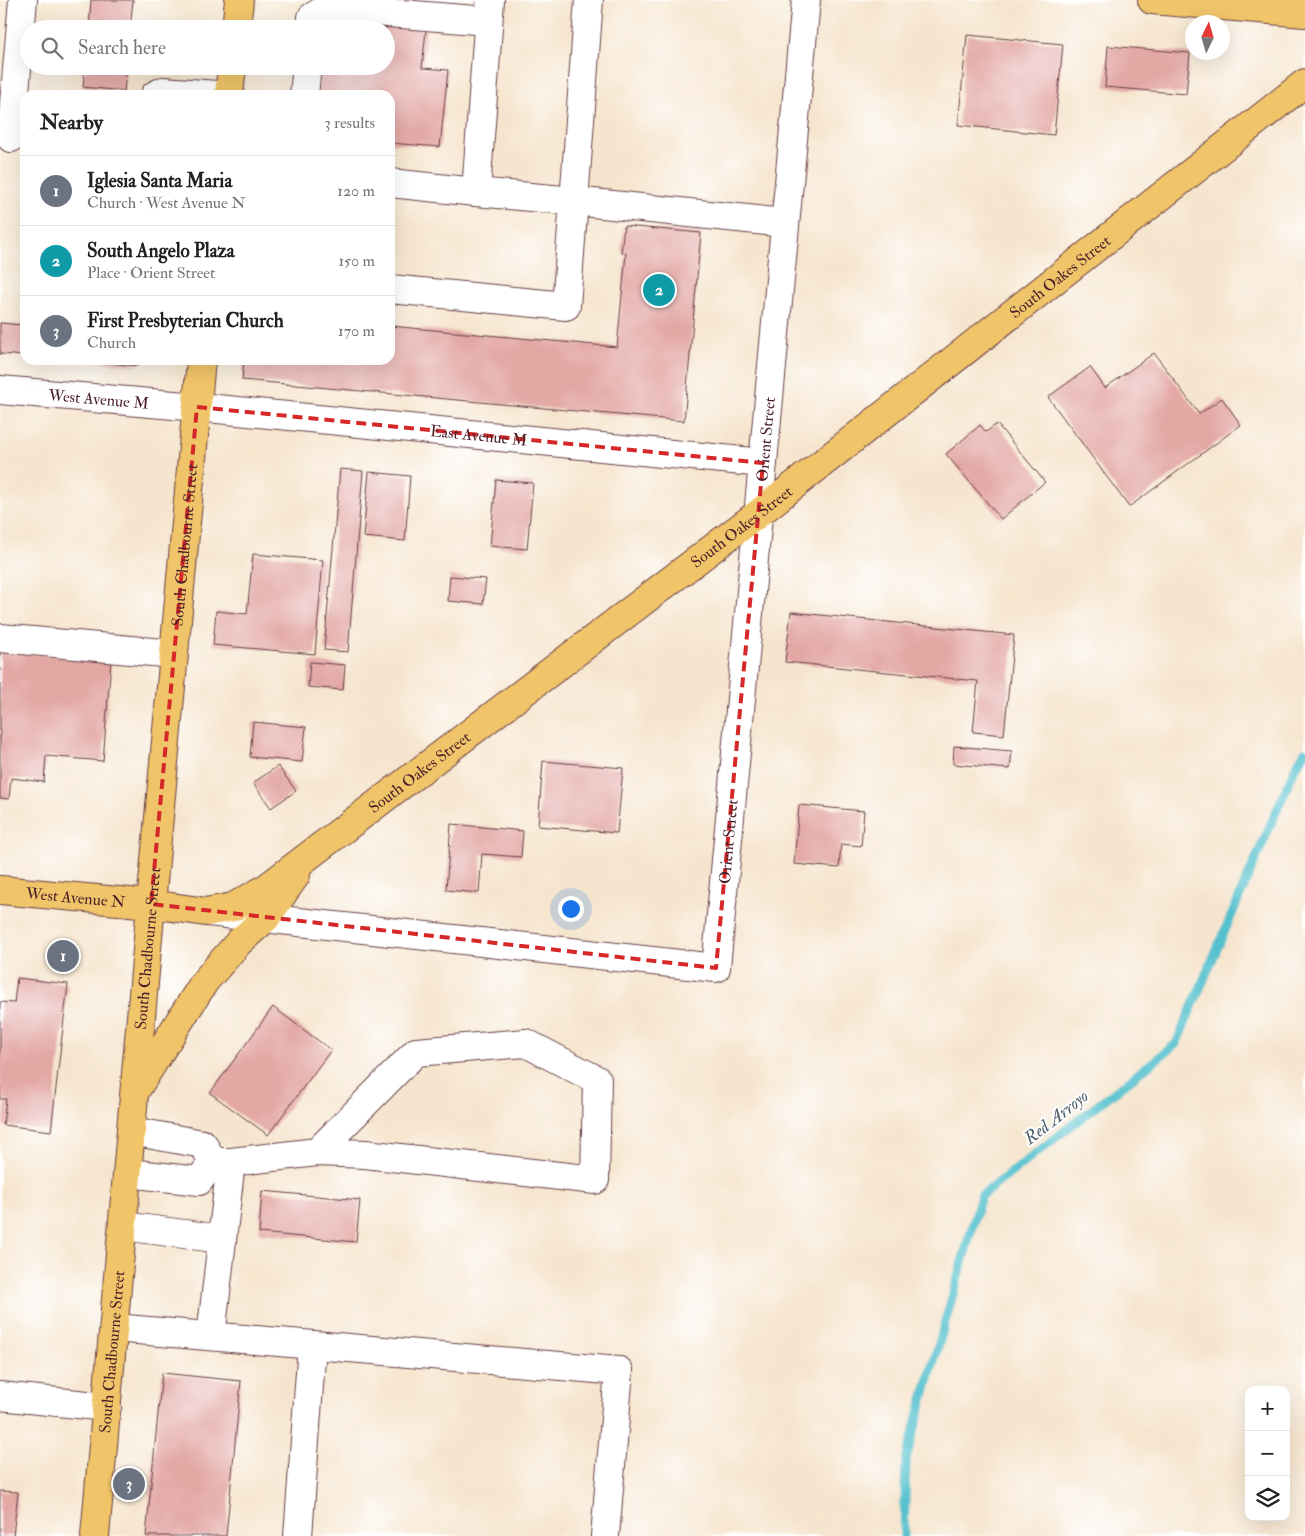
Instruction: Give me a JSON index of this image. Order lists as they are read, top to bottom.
{
  "streets": {
    "main road": ["South Oakes Street", "South Chadbourne Street", "West Avenue N"],
    "street": ["West Avenue M", "East Avenue M", "Orient Street"]
  },
  "crossings": [
    ["South Oakes Street", "Orient Street"],
    ["South Oakes Street", "South Chadbourne Street"],
    ["South Oakes Street", "West Avenue N"],
    ["West Avenue M", "East Avenue M"],
    ["West Avenue M", "South Chadbourne Street"],
    ["East Avenue M", "Orient Street"],
    ["East Avenue M", "South Chadbourne Street"],
    ["South Chadbourne Street", "West Avenue N"]
  ],
  "water": ["Red Arroyo"],
  "north": "top",
  "page": {
    "search": "Search here",
    "heading": ["Nearby", "3 results"],
    "list": [
      {
        "mark": "1",
        "name": "Iglesia Santa Maria",
        "note": "Church · West Avenue N",
        "value": "120 m"
      },
      {
        "mark": "2",
        "name": "South Angelo Plaza",
        "note": "Place · Orient Street",
        "value": "150 m"
      },
      {
        "mark": "3",
        "name": "First Presbyterian Church",
        "note": "Church",
        "value": "170 m"
      }
    ],
    "pins": ["2", "1", "3"],
    "map_buttons": ["+", "−"]
  }
}
